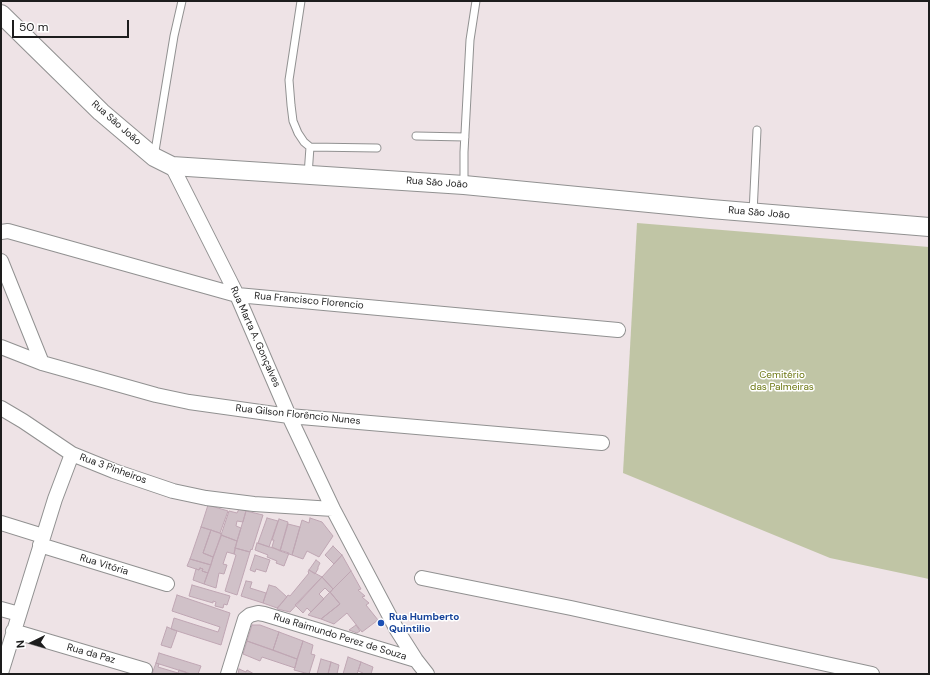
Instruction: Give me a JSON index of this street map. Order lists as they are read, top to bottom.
{
  "streets": {
    "street": [
      "Rua São João",
      "Rua Francisco Florencio",
      "Rua Marta A. Gonçalves",
      "Rua Gilson Florêncio Nunes",
      "Rua 3 Pinheiros",
      "Rua Vitória",
      "Rua Raimundo Perez de Souza",
      "Rua da Paz"
    ]
  },
  "crossings": [
    ["Rua São João", "Rua Marta A. Gonçalves"],
    ["Rua Francisco Florencio", "Rua Marta A. Gonçalves"],
    ["Rua Marta A. Gonçalves", "Rua Gilson Florêncio Nunes"],
    ["Rua Marta A. Gonçalves", "Rua 3 Pinheiros"],
    ["Rua 3 Pinheiros", "Rua Vitória"],
    ["Rua 3 Pinheiros", "Rua da Paz"]
  ],
  "parks": ["Cemitério das Palmeiras"],
  "places": ["Rua Humberto Quintilio"],
  "scale_bar": "50 m",
  "north": "left"
}
